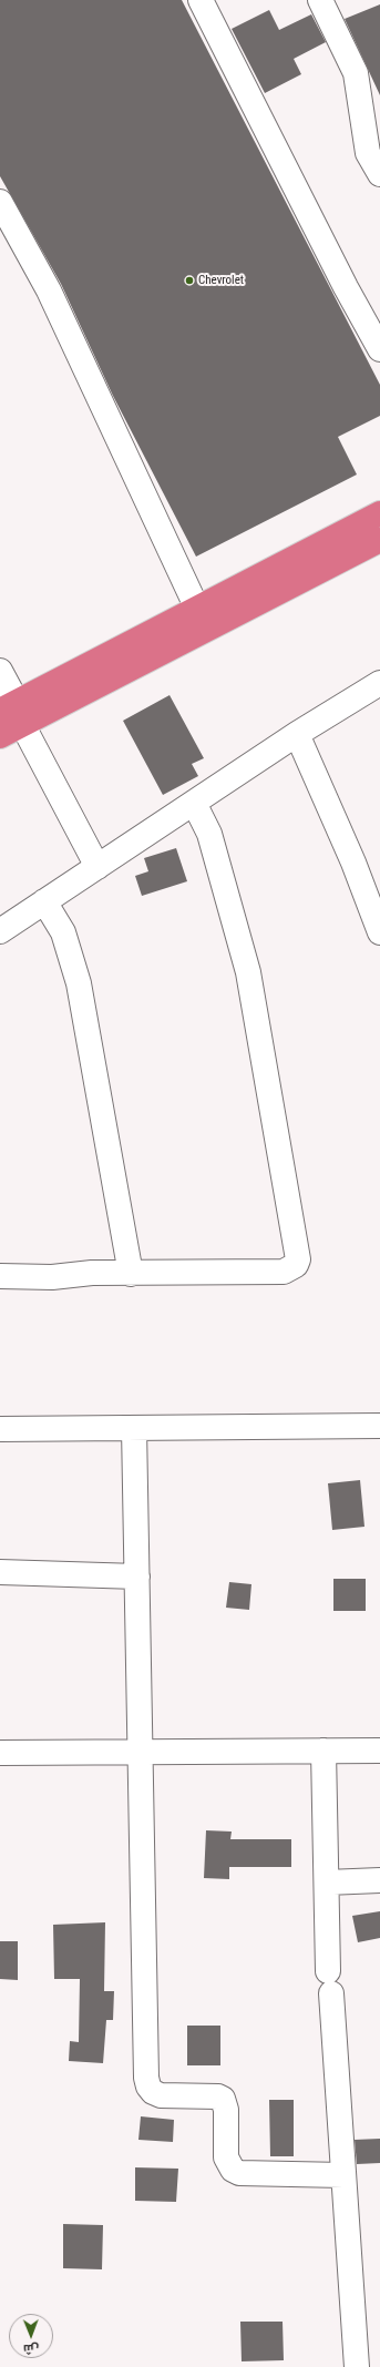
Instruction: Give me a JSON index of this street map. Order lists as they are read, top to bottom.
{
  "places": ["Chevrolet"],
  "north": "bottom"
}
